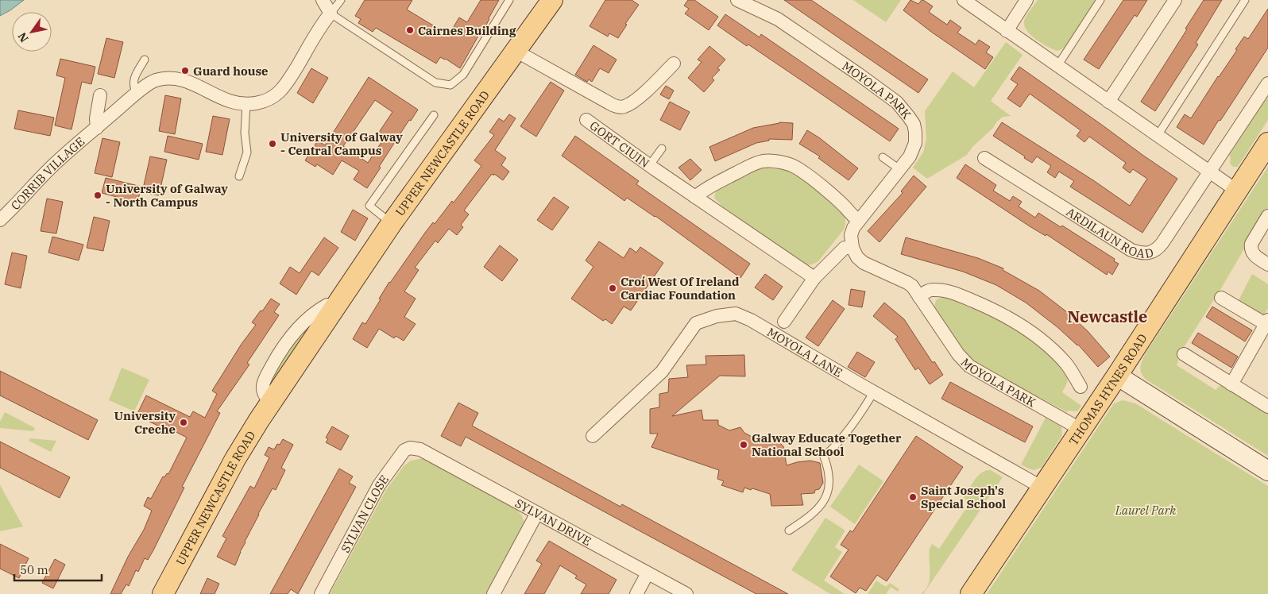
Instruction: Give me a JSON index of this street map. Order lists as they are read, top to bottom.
{
  "streets": {
    "main road": ["UPPER NEWCASTLE ROAD", "THOMAS HYNES ROAD"],
    "street": [
      "MOYOLA PARK",
      "GORT CIUIN",
      "CORRIB VILLAGE",
      "ARDILAUN ROAD",
      "MOYOLA LANE",
      "SYLVAN CLOSE",
      "SYLVAN DRIVE"
    ]
  },
  "crossings": [
    ["MOYOLA PARK", "THOMAS HYNES ROAD"],
    ["MOYOLA LANE", "THOMAS HYNES ROAD"],
    ["SYLVAN CLOSE", "SYLVAN DRIVE"]
  ],
  "districts": ["Newcastle"],
  "parks": ["Laurel Park"],
  "places": [
    "Cairnes Building",
    "Guard house",
    "University of Galway - Central Campus",
    "University of Galway - North Campus",
    "Croí West Of Ireland Cardiac Foundation",
    "University Creche",
    "Galway Educate Together National School",
    "Saint Joseph's Special School"
  ],
  "scale_bar": "50 m",
  "north": "bottom left"
}
